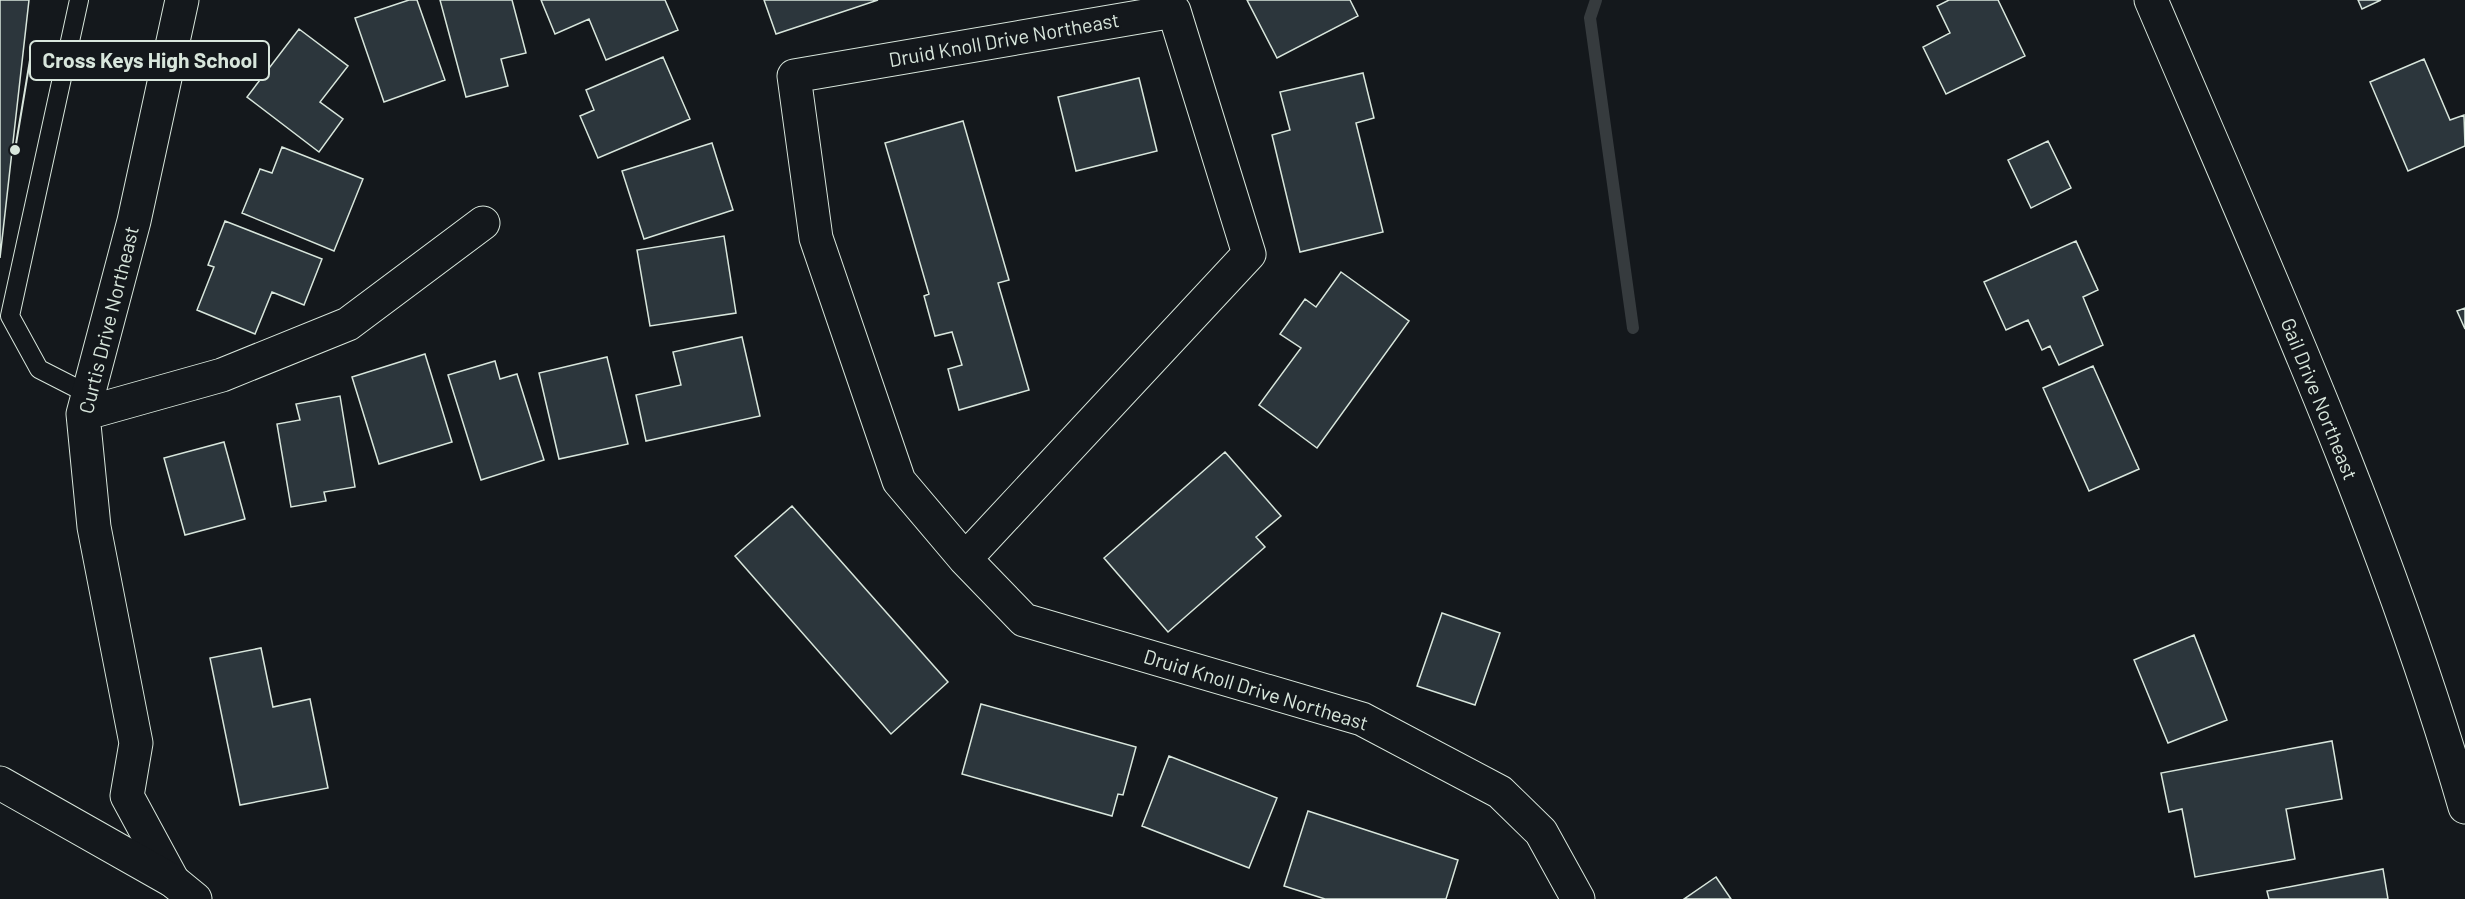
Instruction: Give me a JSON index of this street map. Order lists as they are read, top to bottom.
{
  "streets": {
    "street": ["Druid Knoll Drive Northeast", "Curtis Drive Northeast", "Gail Drive Northeast"]
  },
  "places": ["Cross Keys High School"]
}
